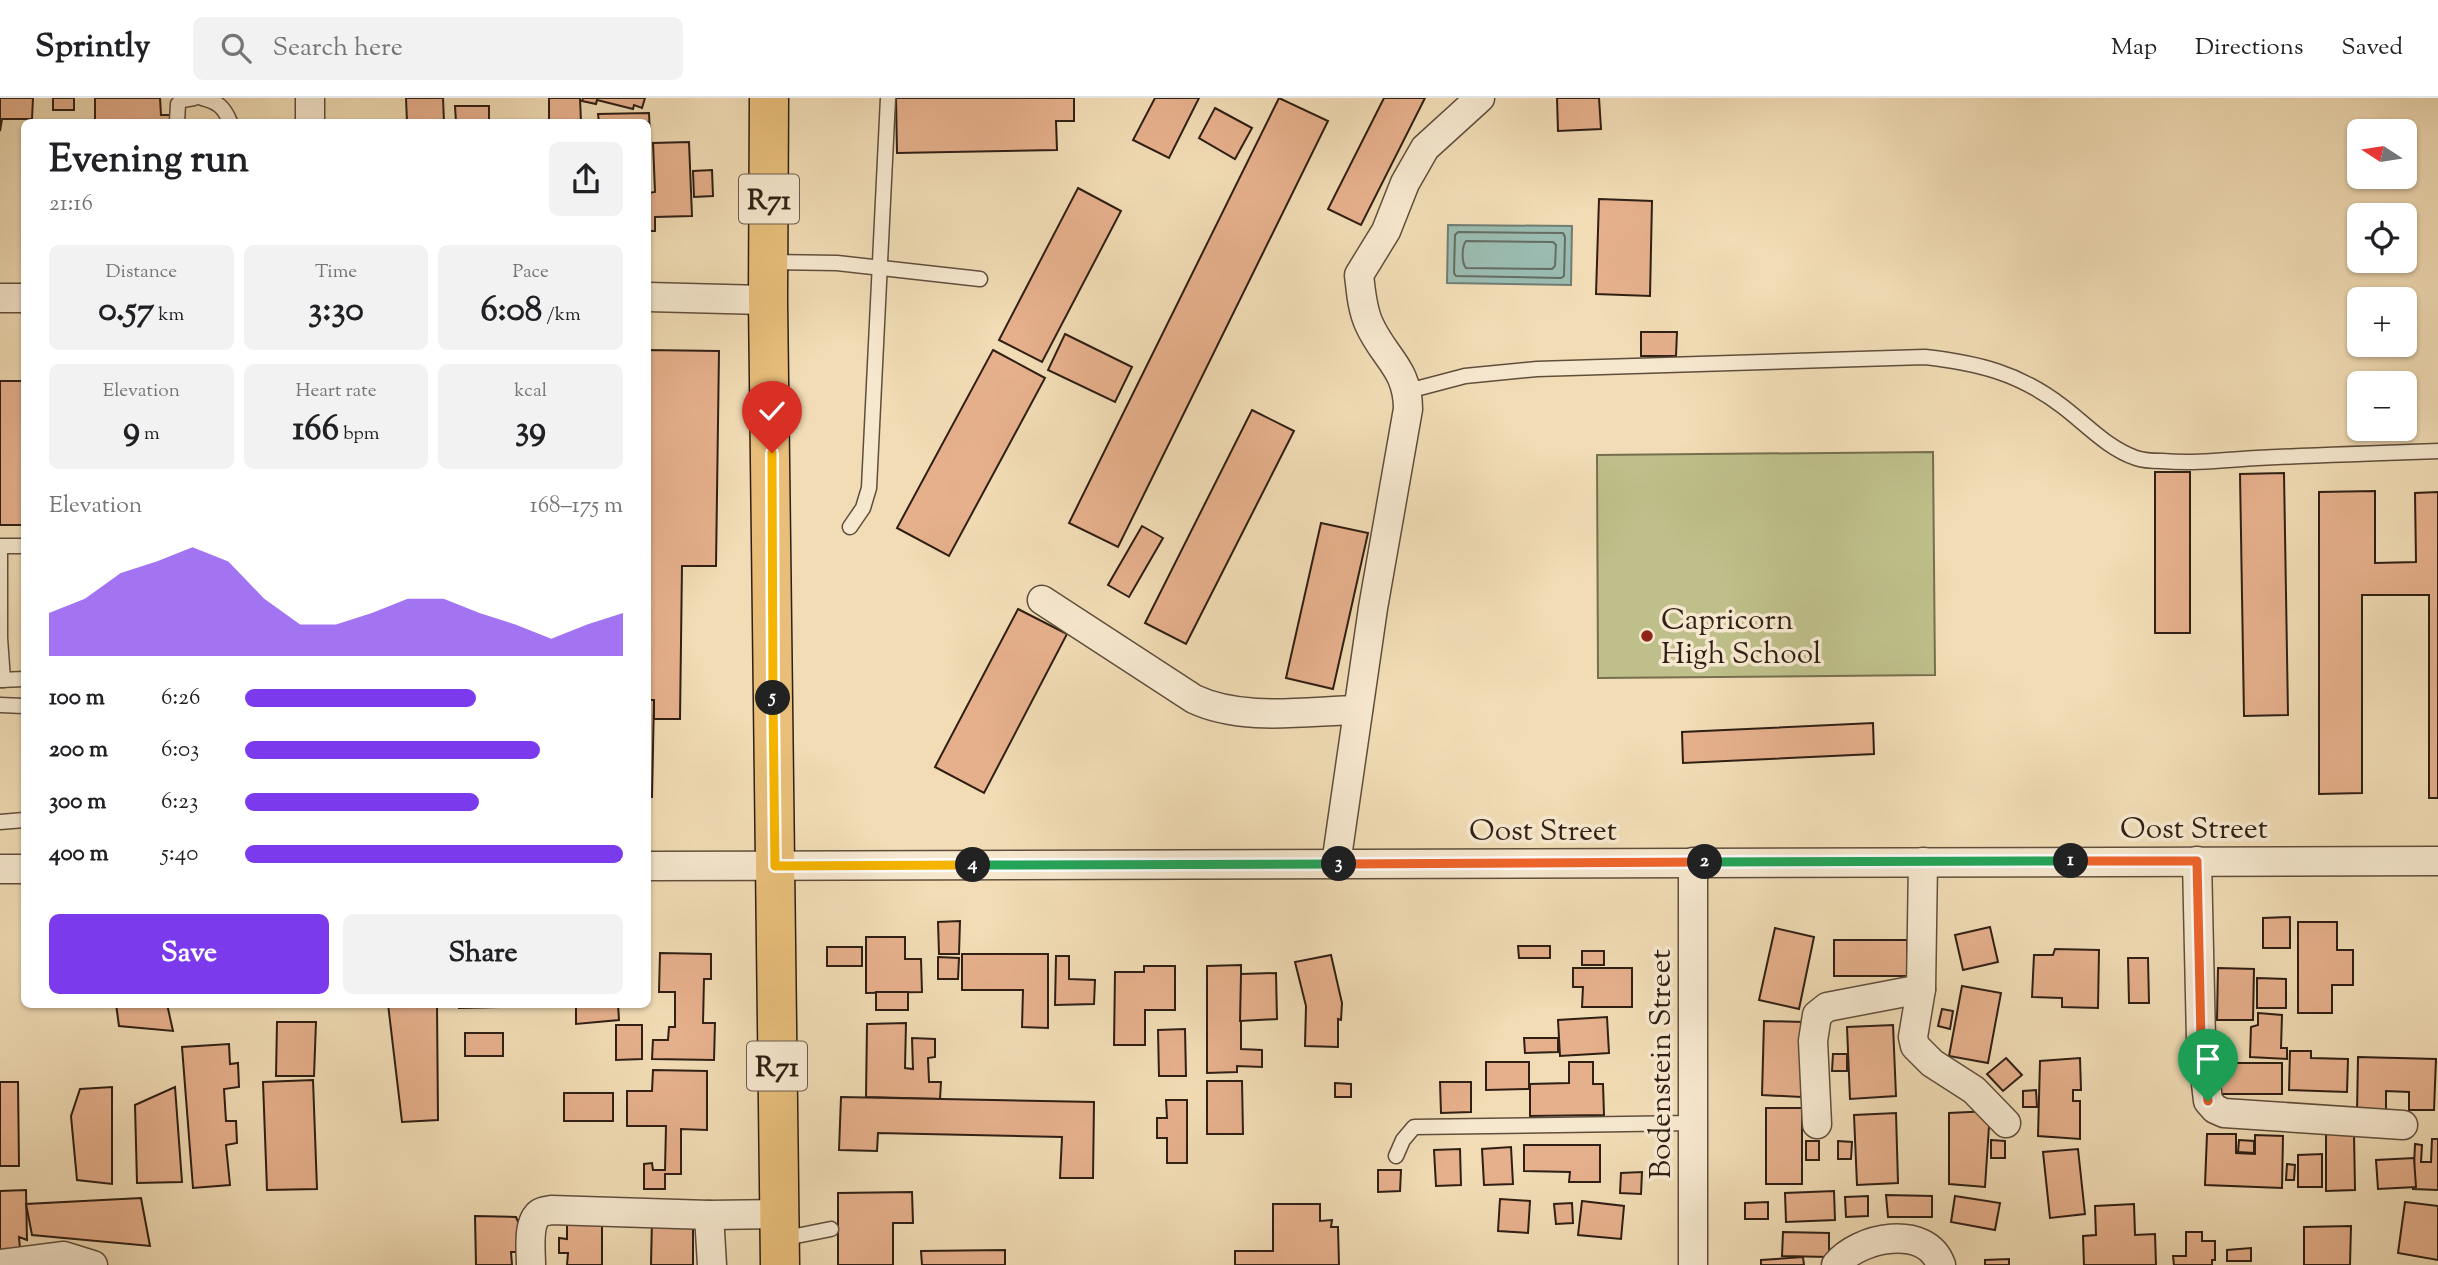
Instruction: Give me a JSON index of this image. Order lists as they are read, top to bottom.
{
  "streets": {
    "main road": ["R71"],
    "street": ["Oost Street", "Bodenstein Street"]
  },
  "crossings": [
    ["R71", "Oost Street"],
    ["Oost Street", "Bodenstein Street"]
  ],
  "places": ["Capricorn High School"],
  "north": "left",
  "page": {
    "header": "Sprintly",
    "search": "Search here",
    "nav": ["Map", "Directions", "Saved"],
    "map_buttons": ["+", "−"],
    "heading": ["Evening run", "21:16"],
    "stats": [
      ["Distance", "0.57 km"],
      ["Time", "3:30"],
      ["Pace", "6:08 /km"],
      ["Elevation", "9 m"],
      ["Heart rate", "166 bpm"],
      ["kcal", "39"]
    ],
    "chart": ["Elevation", "168–175 m"],
    "list": [
      {
        "name": "100 m",
        "note": "6:26"
      },
      {
        "name": "200 m",
        "note": "6:03"
      },
      {
        "name": "300 m",
        "note": "6:23"
      },
      {
        "name": "400 m",
        "note": "5:40"
      }
    ],
    "pins": [
      "5",
      "1",
      "2",
      "3",
      "4"
    ],
    "buttons": ["Save", "Share"]
  }
}
